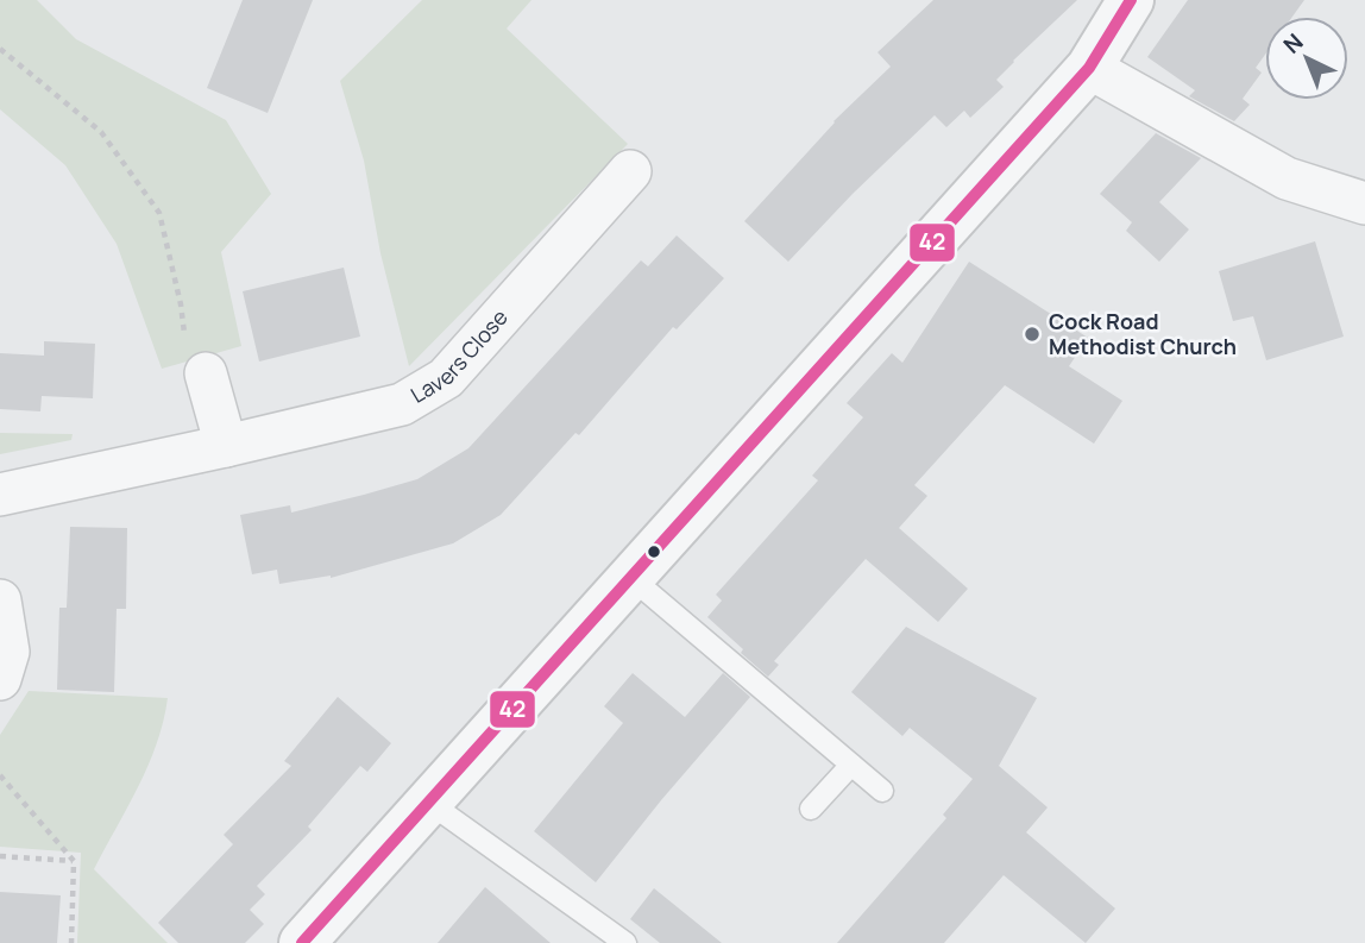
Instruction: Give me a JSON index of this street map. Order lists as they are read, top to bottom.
{
  "streets": {
    "street": ["Lavers Close"]
  },
  "places": ["Cock Road Methodist Church"],
  "lines": ["transit line 42"],
  "north": "top left"
}
